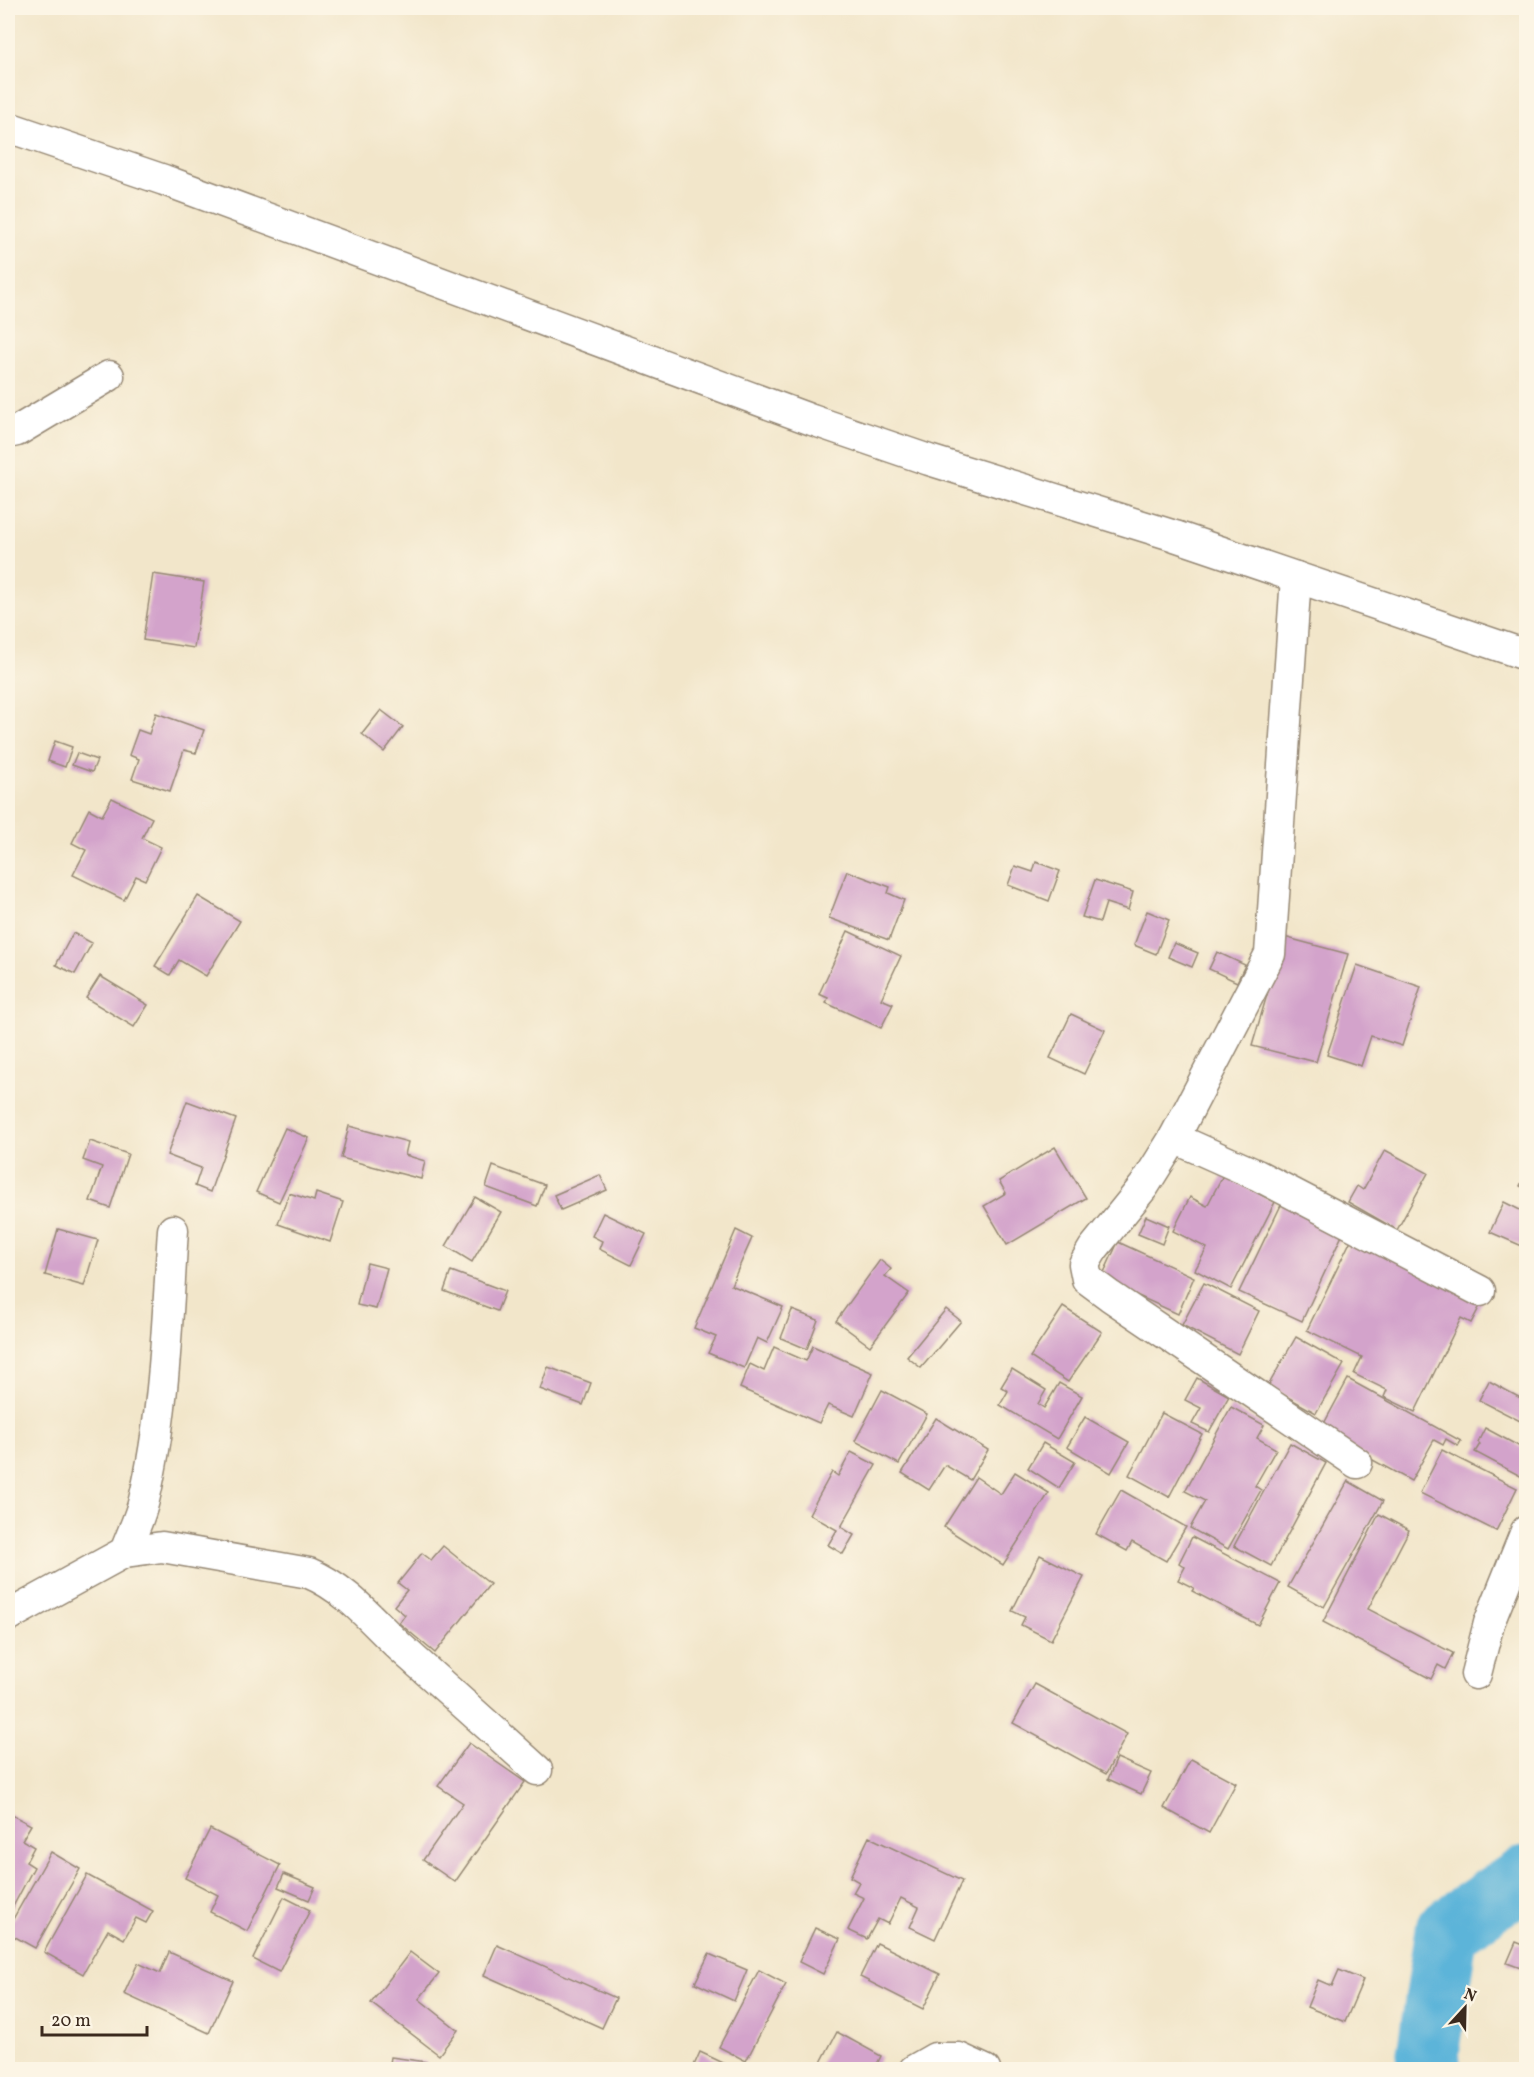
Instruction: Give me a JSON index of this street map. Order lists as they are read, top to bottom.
{
  "scale_bar": "20 m",
  "north": "top"
}
